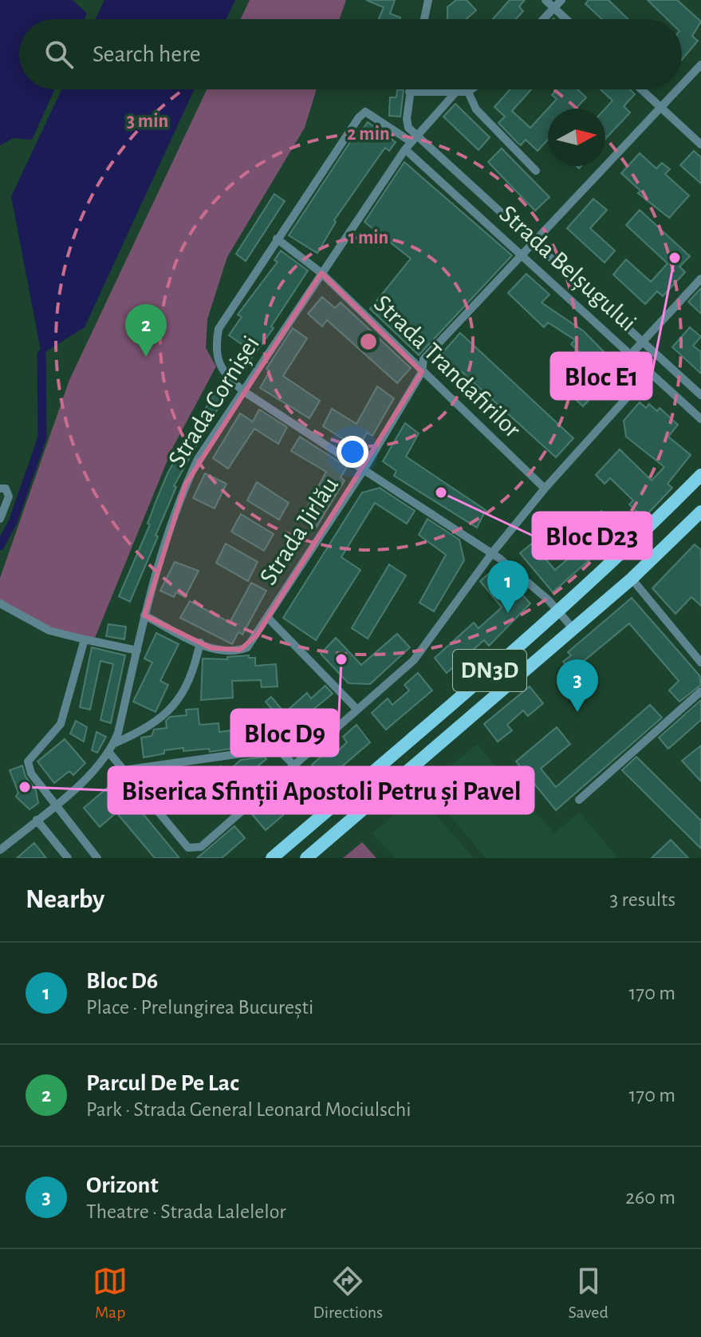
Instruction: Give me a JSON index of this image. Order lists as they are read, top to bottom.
{
  "streets": {
    "main road": ["DN3D"],
    "street": [
      "Strada Belșugului",
      "Strada Trandafirilor",
      "Strada Cornișei",
      "Strada Jirlău"
    ]
  },
  "crossings": [
    ["Strada Belșugului", "Strada Trandafirilor"],
    ["Strada Belșugului", "Strada Cornișei"],
    ["Strada Belșugului", "Strada Jirlău"],
    ["Strada Trandafirilor", "Strada Cornișei"],
    ["Strada Trandafirilor", "Strada Jirlău"]
  ],
  "places": [
    "Bloc E1",
    "Bloc D23",
    "Bloc D9",
    "Biserica Sfinții Apostoli Petru și Pavel"
  ],
  "north": "right",
  "page": {
    "search": "Search here",
    "pins": ["2", "1", "3"],
    "heading": ["Nearby", "3 results"],
    "list": [
      {
        "mark": "1",
        "name": "Bloc D6",
        "note": "Place · Prelungirea București",
        "value": "170 m"
      },
      {
        "mark": "2",
        "name": "Parcul De Pe Lac",
        "note": "Park · Strada General Leonard Mociulschi",
        "value": "170 m"
      },
      {
        "mark": "3",
        "name": "Orizont",
        "note": "Theatre · Strada Lalelelor",
        "value": "260 m"
      }
    ],
    "nav": ["Map", "Directions", "Saved"]
  },
  "rings": ["3 min", "2 min", "1 min"]
}
